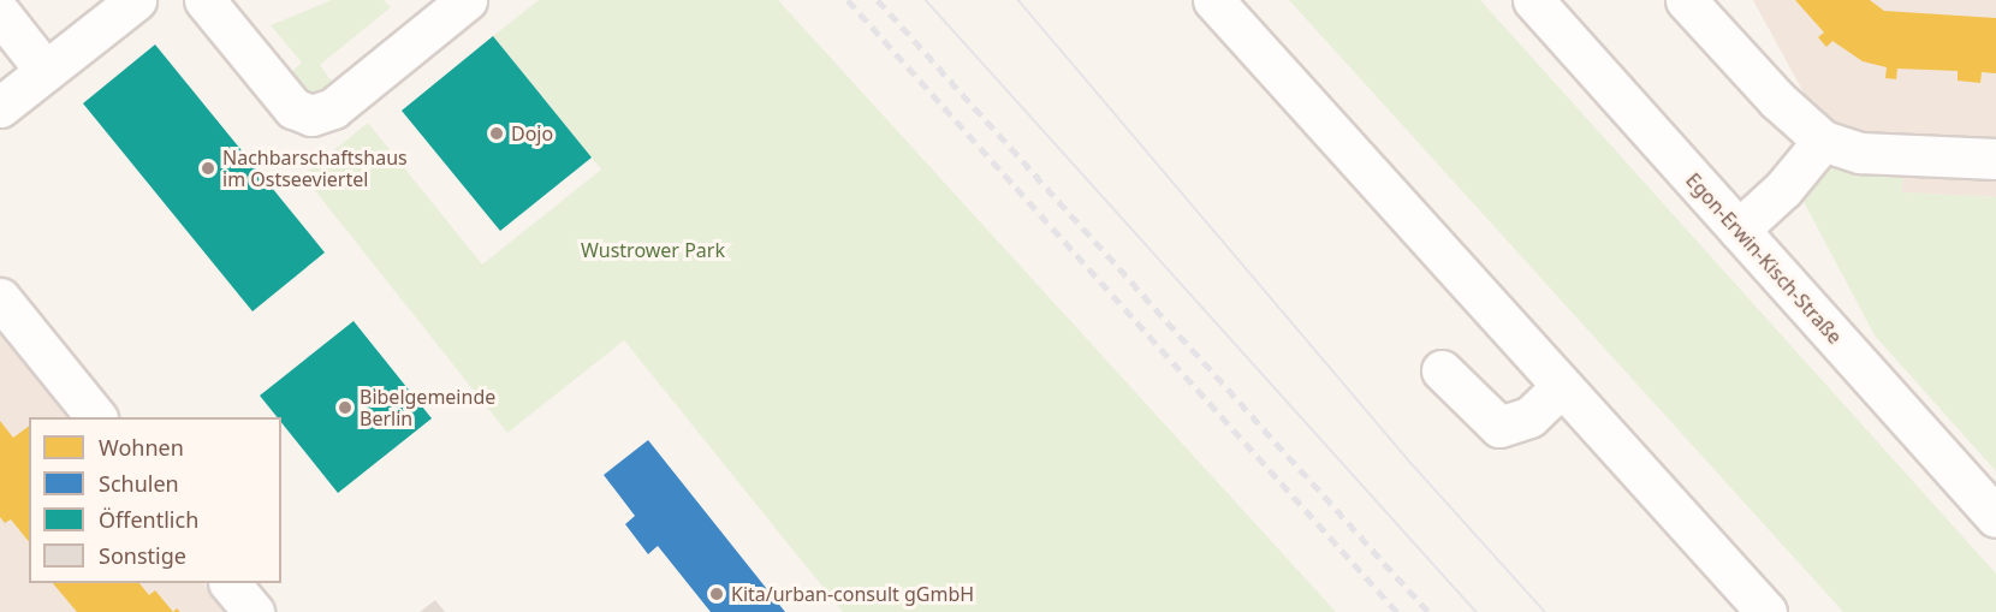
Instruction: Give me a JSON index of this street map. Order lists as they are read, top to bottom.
{
  "streets": {
    "street": ["Egon-Erwin-Kisch-Straße"]
  },
  "parks": ["Wustrower Park"],
  "places": [
    "Dojo",
    "Nachbarschaftshaus im Ostseeviertel",
    "Bibelgemeinde Berlin",
    "Kita/urban-consult gGmbH"
  ],
  "legend": [
    "Wohnen",
    "Schulen",
    "Öffentlich",
    "Sonstige"
  ]
}
